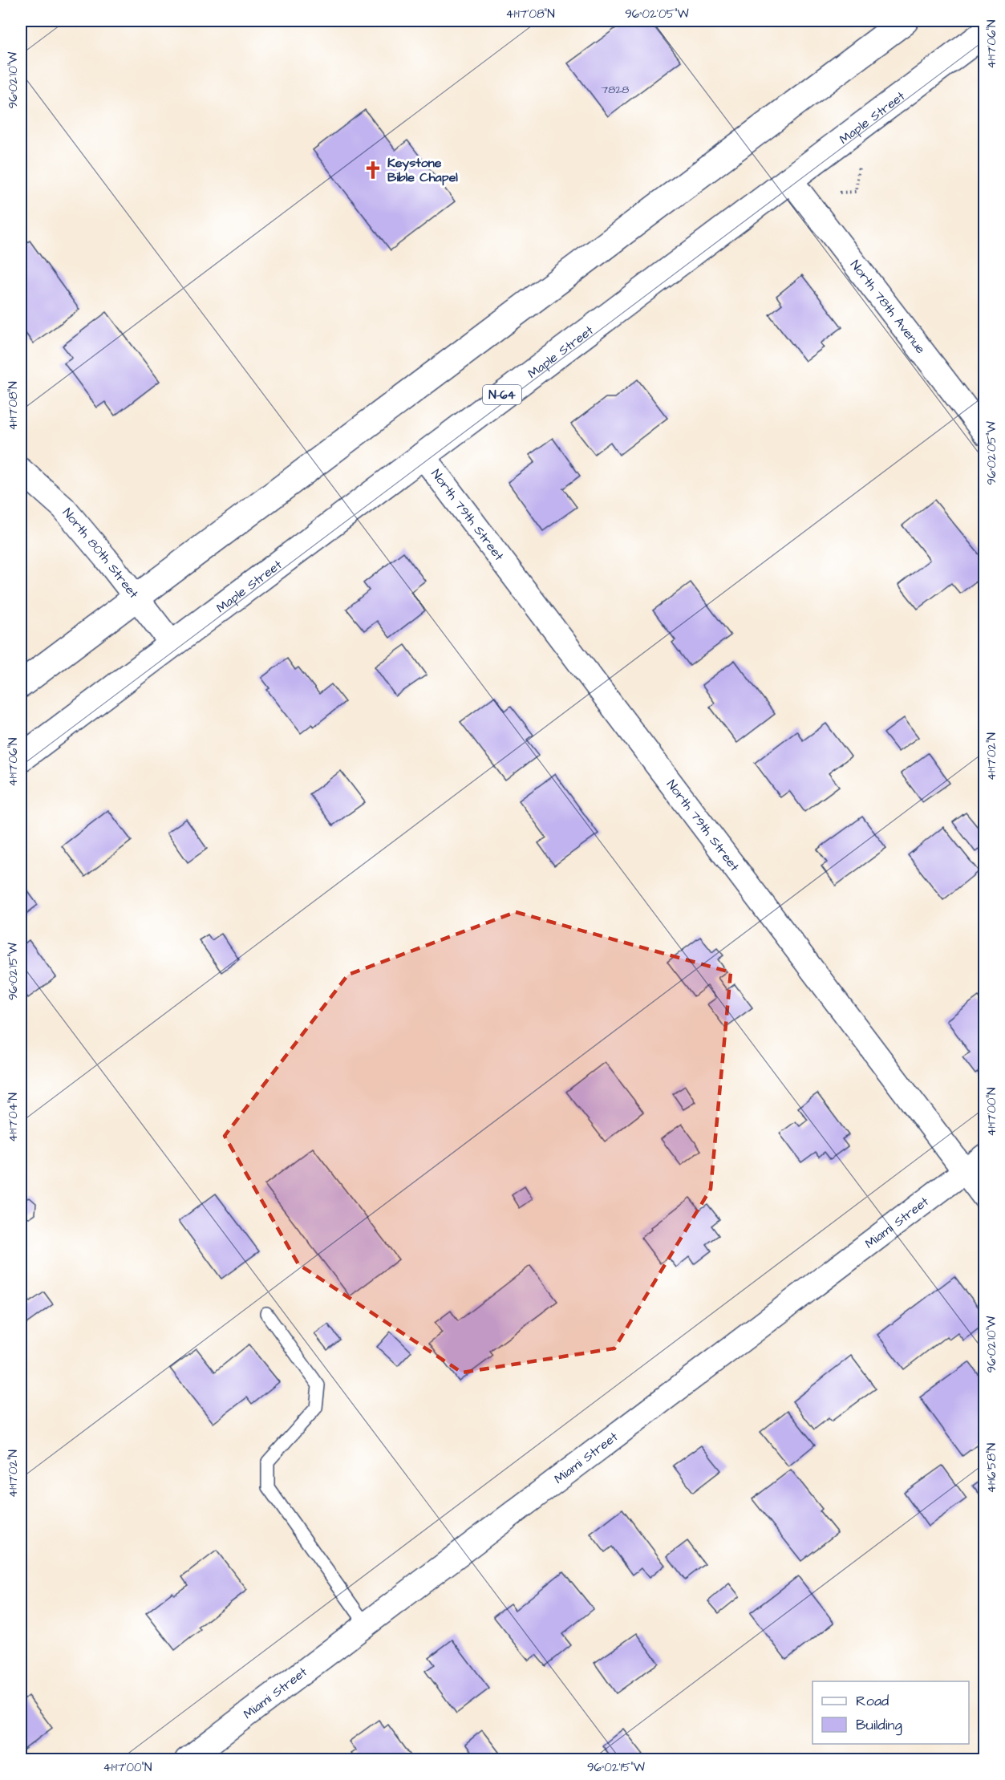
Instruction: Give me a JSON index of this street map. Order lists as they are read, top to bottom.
{
  "streets": {
    "main road": ["Maple Street", "N-64"],
    "street": [
      "North 78th Avenue",
      "North 79th Street",
      "North 80th Street",
      "Miami Street"
    ]
  },
  "crossings": [
    ["Maple Street", "North 78th Avenue"],
    ["Maple Street", "North 79th Street"],
    ["Maple Street", "North 80th Street"],
    ["North 79th Street", "Miami Street"]
  ],
  "places": {
    "church": ["Keystone Bible Chapel"]
  },
  "house_numbers": ["7828"],
  "legend": ["Road", "Building"],
  "coordinates": [
    "41°17'08\"N",
    "96°02'05\"W",
    "41°17'06\"N",
    "96°02'10\"W",
    "41°17'02\"N",
    "96°02'15\"W",
    "41°17'00\"N",
    "41°17'04\"N",
    "41°16'58\"N"
  ]
}
